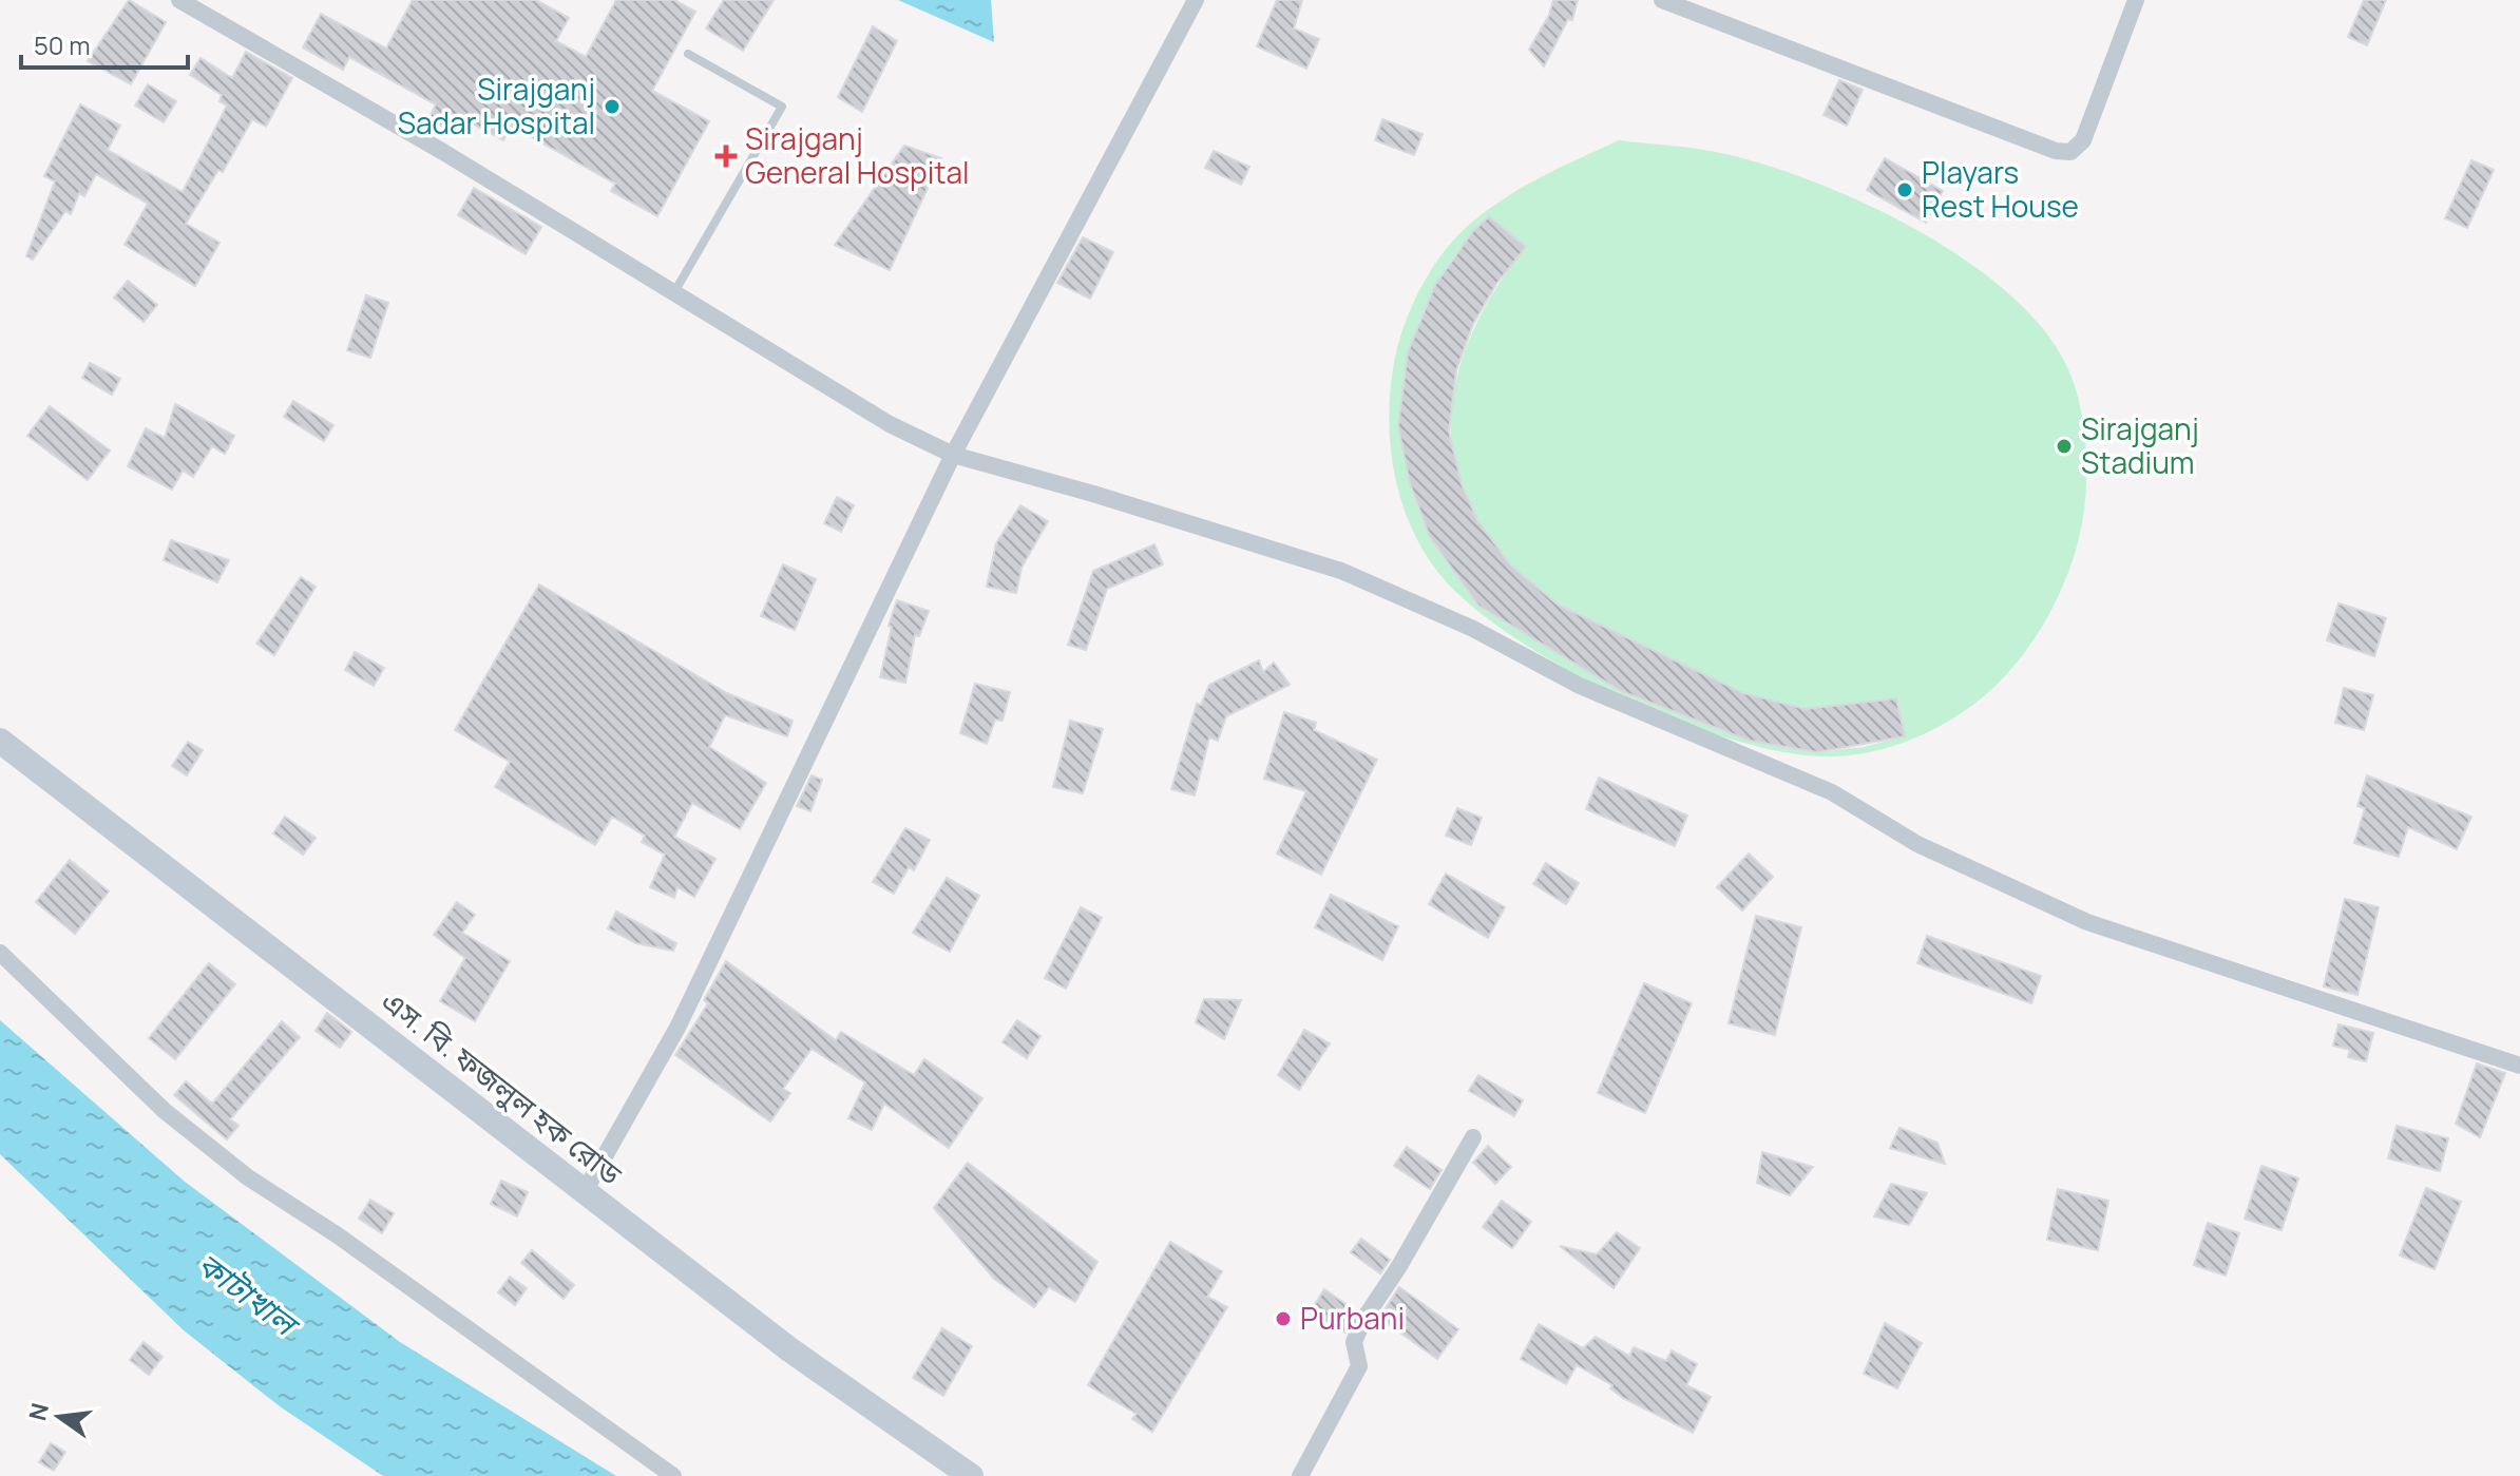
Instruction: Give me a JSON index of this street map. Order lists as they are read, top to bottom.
{
  "streets": {
    "main road": ["এস. বি. ফজলুল হক রোড"]
  },
  "water": ["কাটাখাল"],
  "places": {
    "other": [
      "Sirajganj Sadar Hospital",
      "Playars Rest House",
      "Sirajganj Stadium",
      "Purbani"
    ],
    "health": ["Sirajganj General Hospital"]
  },
  "scale_bar": "50 m",
  "north": "left"
}
